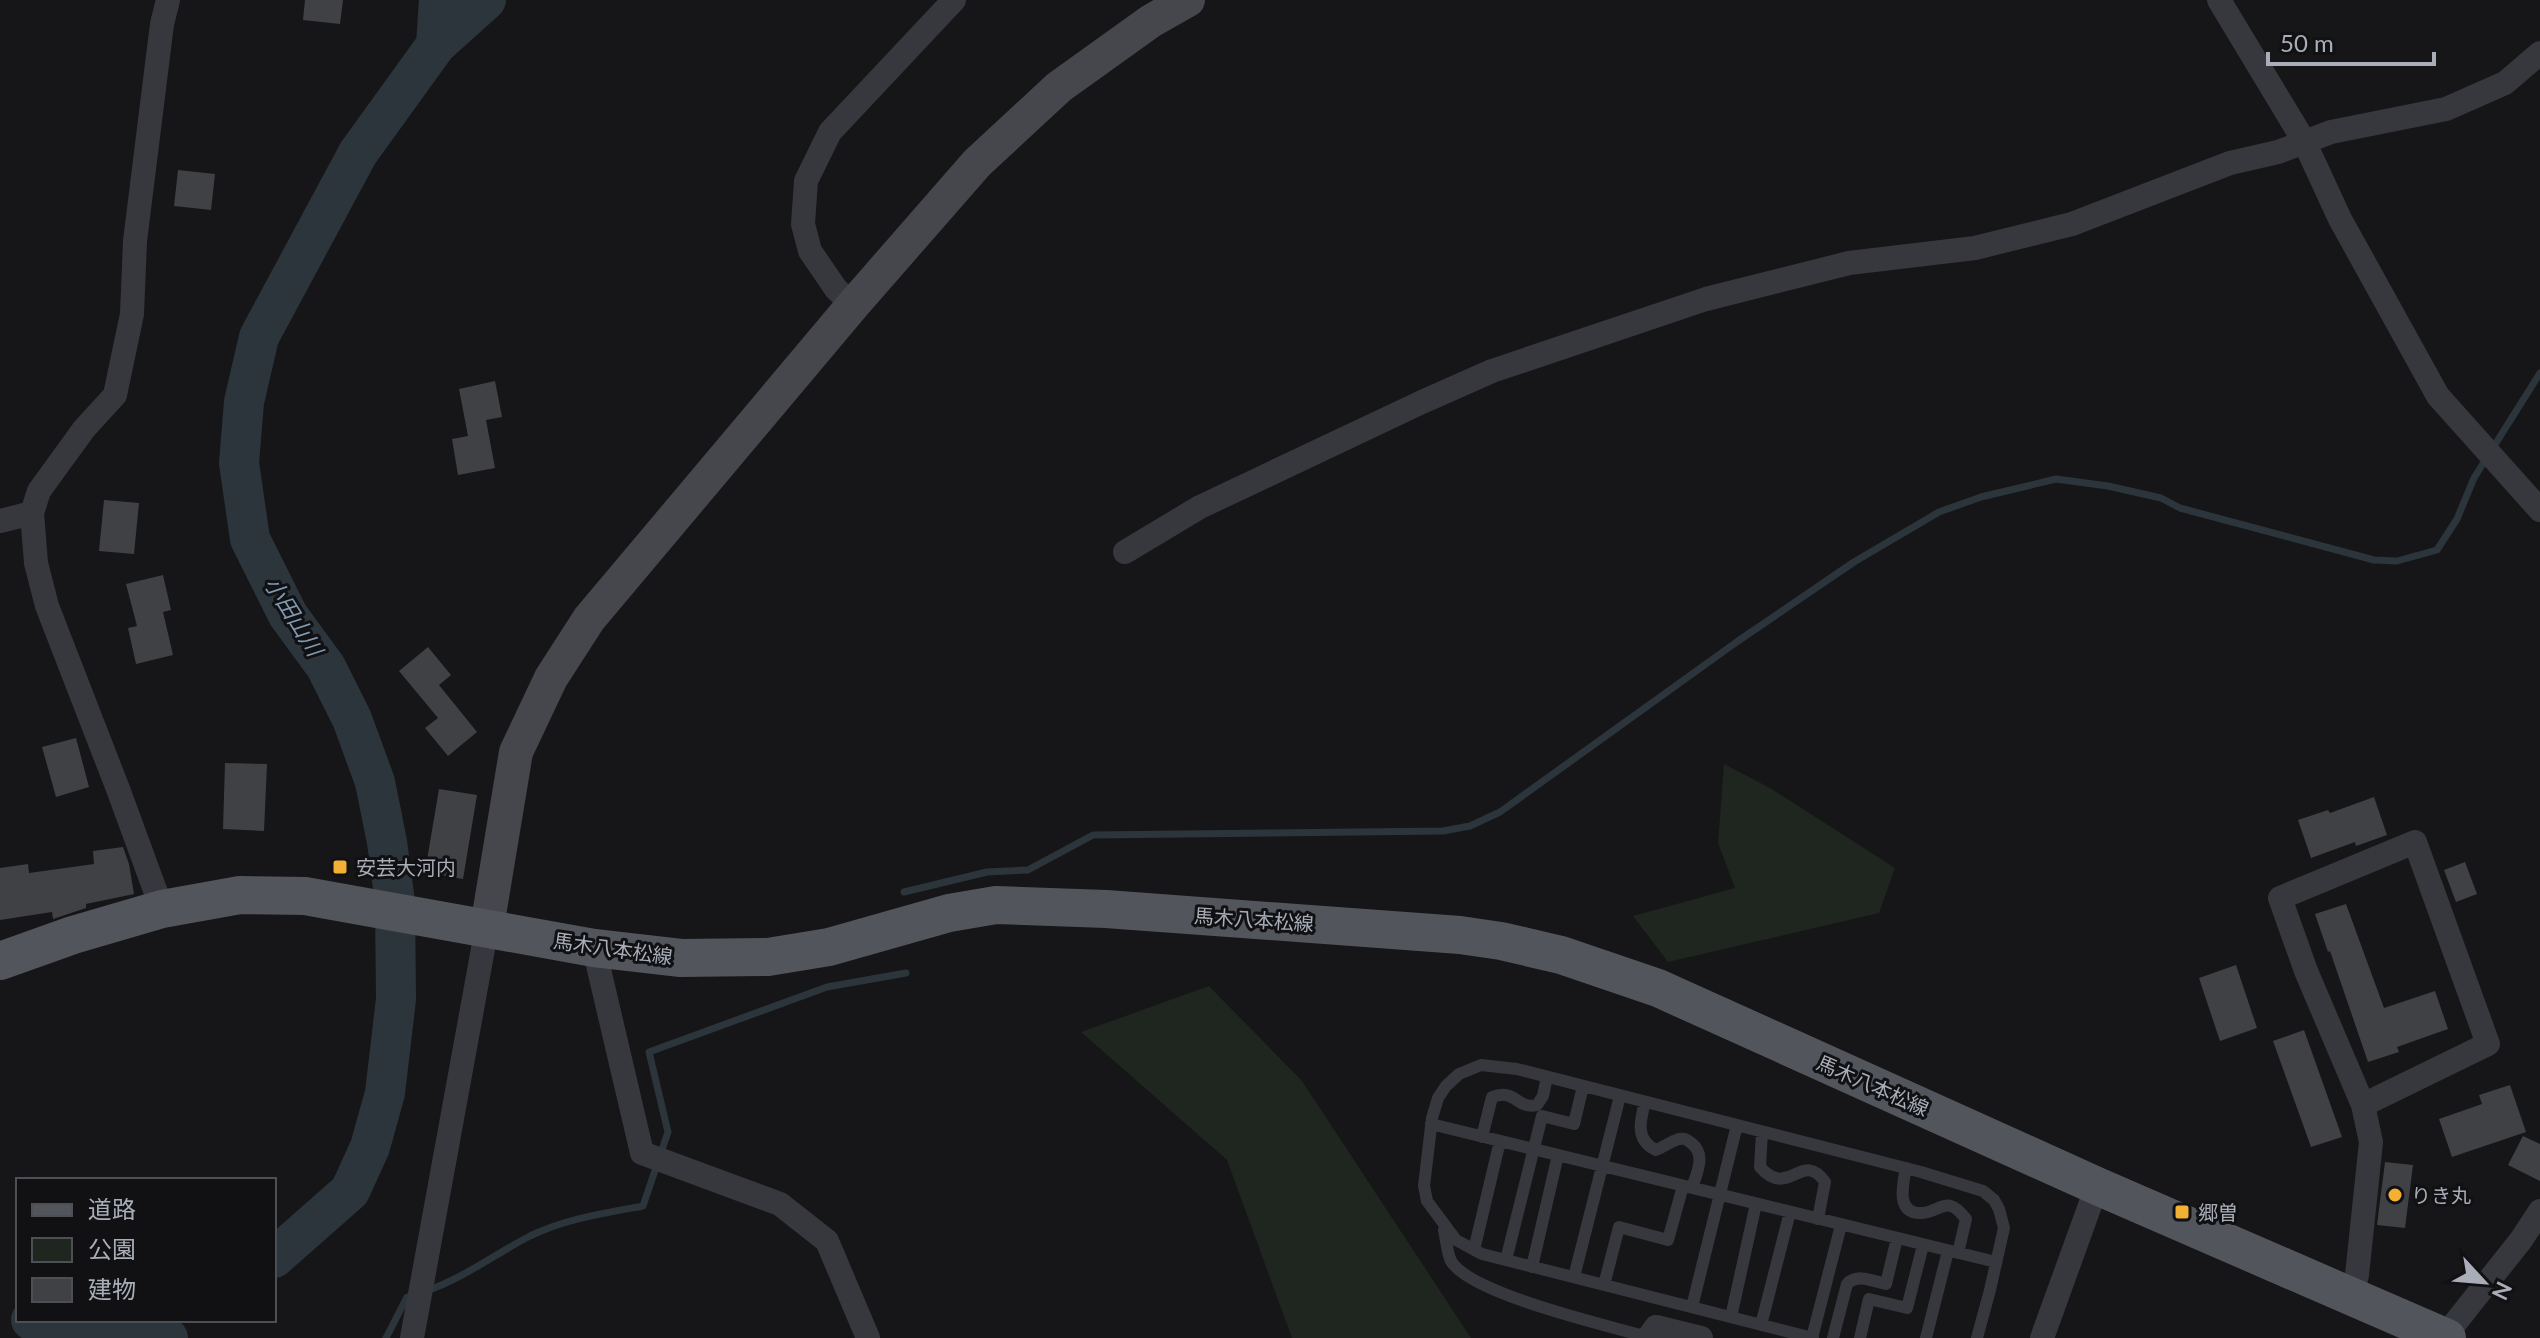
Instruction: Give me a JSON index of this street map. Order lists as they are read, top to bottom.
{
  "streets": {
    "main road": ["馬木八本松線"]
  },
  "water": ["小田山川"],
  "places": {
    "transit": ["安芸大河内", "郷曽"],
    "other": ["りき丸"]
  },
  "legend": ["道路", "公園", "建物"],
  "scale_bar": "50 m",
  "north": "bottom right"
}
